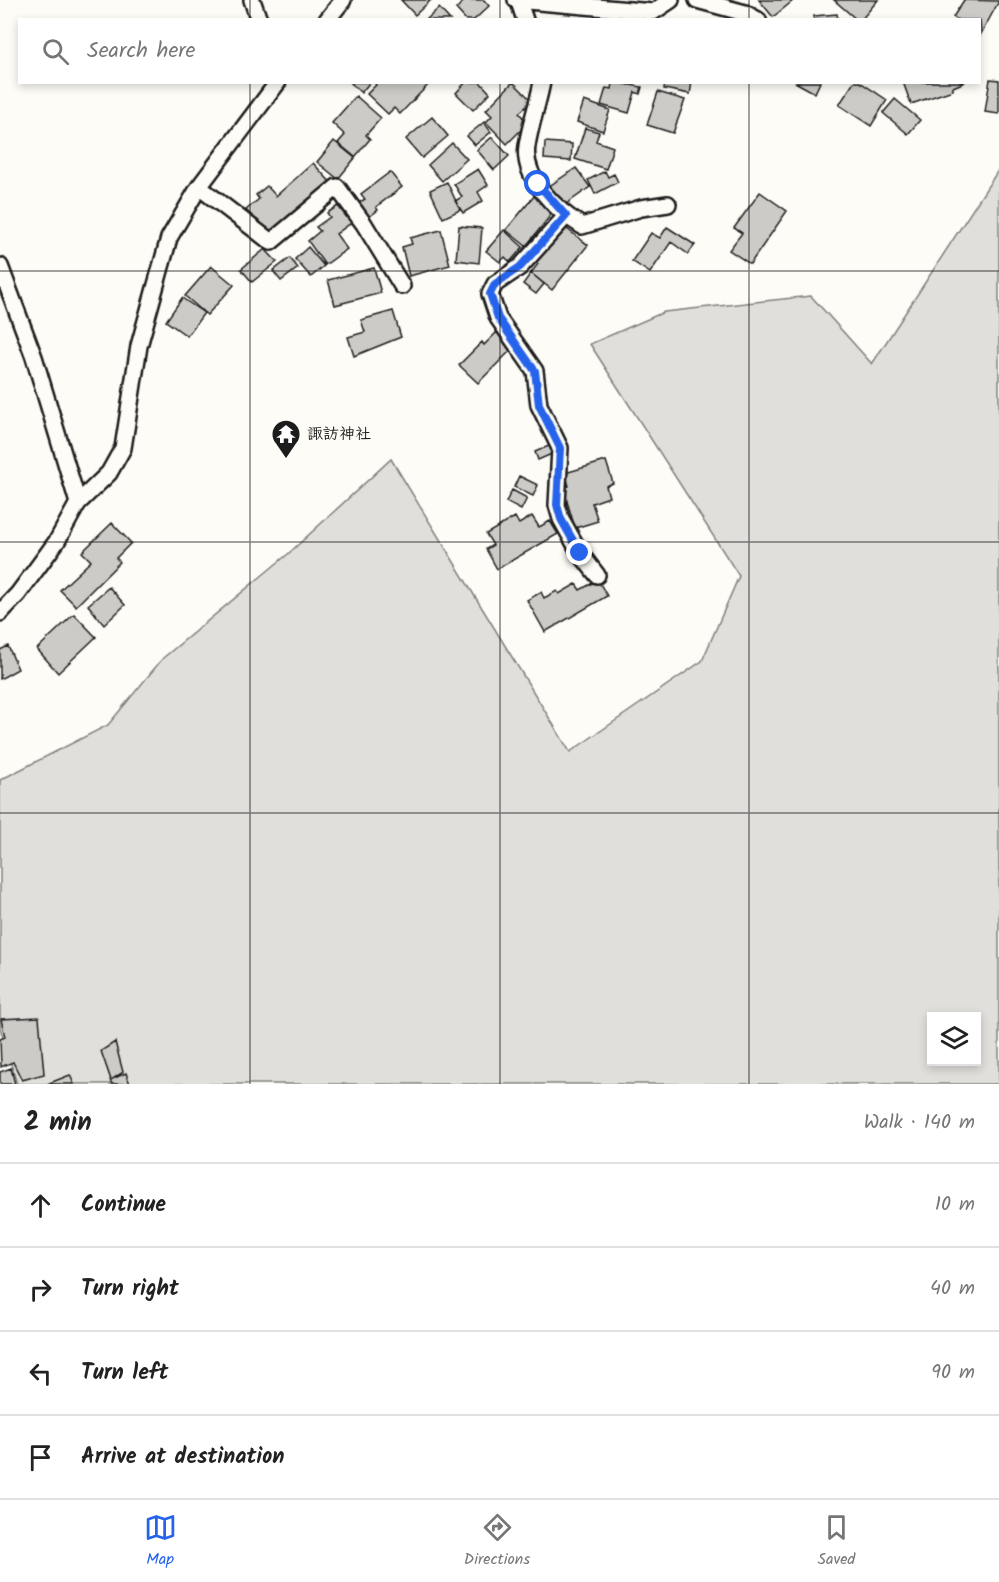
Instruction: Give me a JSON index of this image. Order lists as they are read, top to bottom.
{
  "places": {
    "temple": ["諏訪神社"]
  },
  "page": {
    "search": "Search here",
    "heading": ["2 min", "Walk · 140 m"],
    "list": [
      ["Continue", "10 m"],
      ["Turn right", "40 m"],
      ["Turn left", "90 m"],
      "Arrive at destination"
    ],
    "nav": ["Map", "Directions", "Saved"]
  }
}
